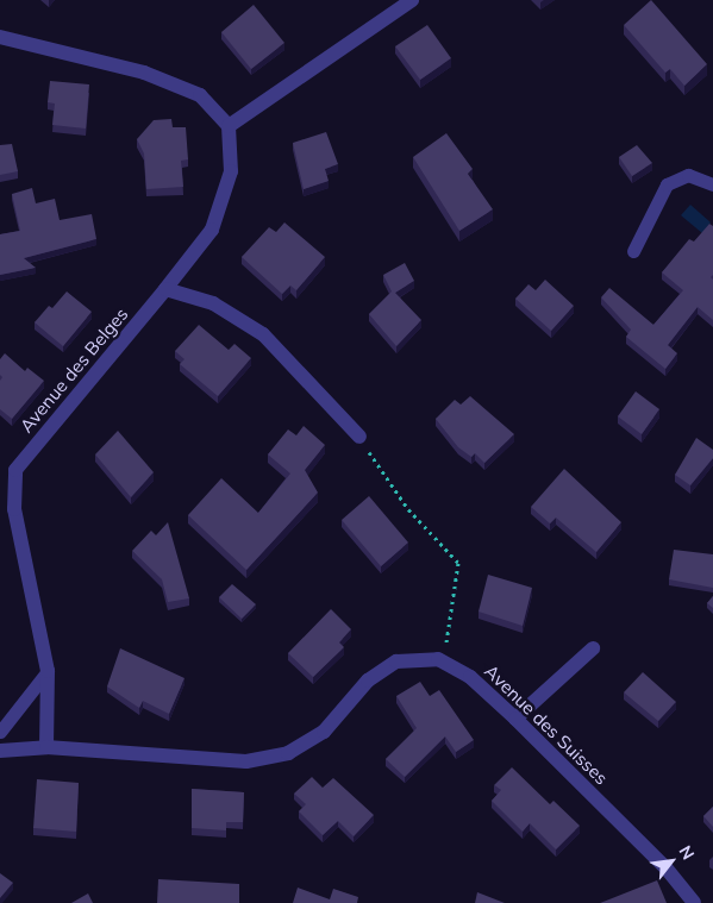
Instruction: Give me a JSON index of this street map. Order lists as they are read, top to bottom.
{
  "streets": {
    "street": ["Avenue des Belges", "Avenue des Suisses"]
  },
  "north": "top right"
}
